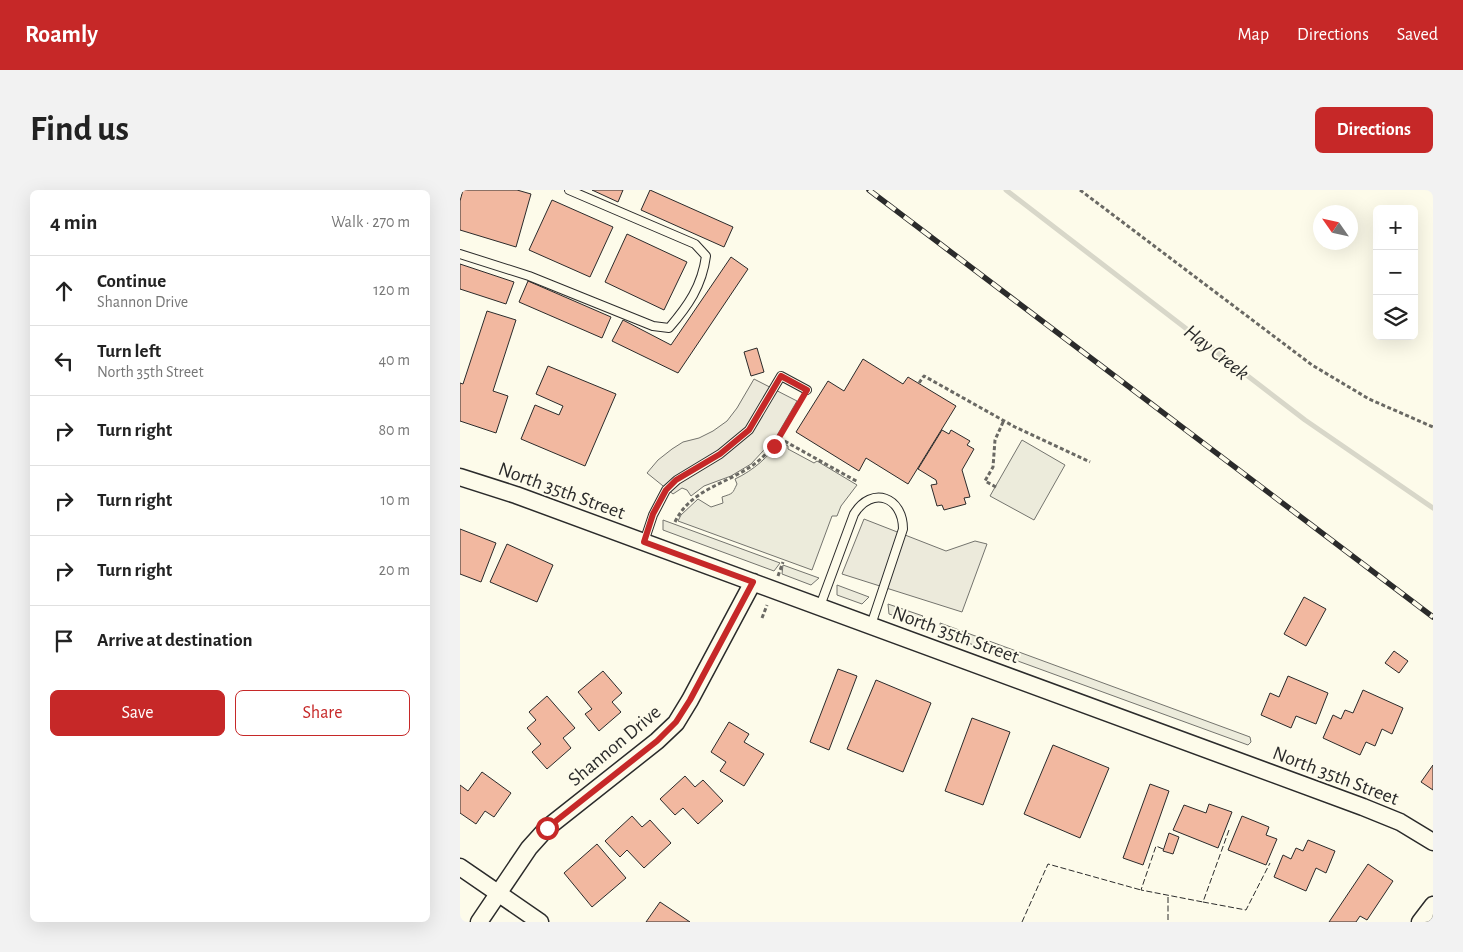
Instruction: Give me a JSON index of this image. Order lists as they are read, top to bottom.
{
  "streets": {
    "street": ["North 35th Street", "Shannon Drive"]
  },
  "crossings": [
    ["North 35th Street", "Shannon Drive"]
  ],
  "water": ["Hay Creek"],
  "north": "top left",
  "page": {
    "header": "Roamly",
    "nav": ["Map", "Directions", "Saved"],
    "buttons": [
      "Directions",
      ["Save", "Share"]
    ],
    "title": "Find us",
    "heading": ["4 min", "Walk · 270 m"],
    "map_buttons": ["+", "−"],
    "list": [
      ["Continue", "Shannon Drive", "120 m"],
      ["Turn left", "North 35th Street", "40 m"],
      ["Turn right", "80 m"],
      ["Turn right", "10 m"],
      ["Turn right", "20 m"],
      "Arrive at destination"
    ]
  }
}
